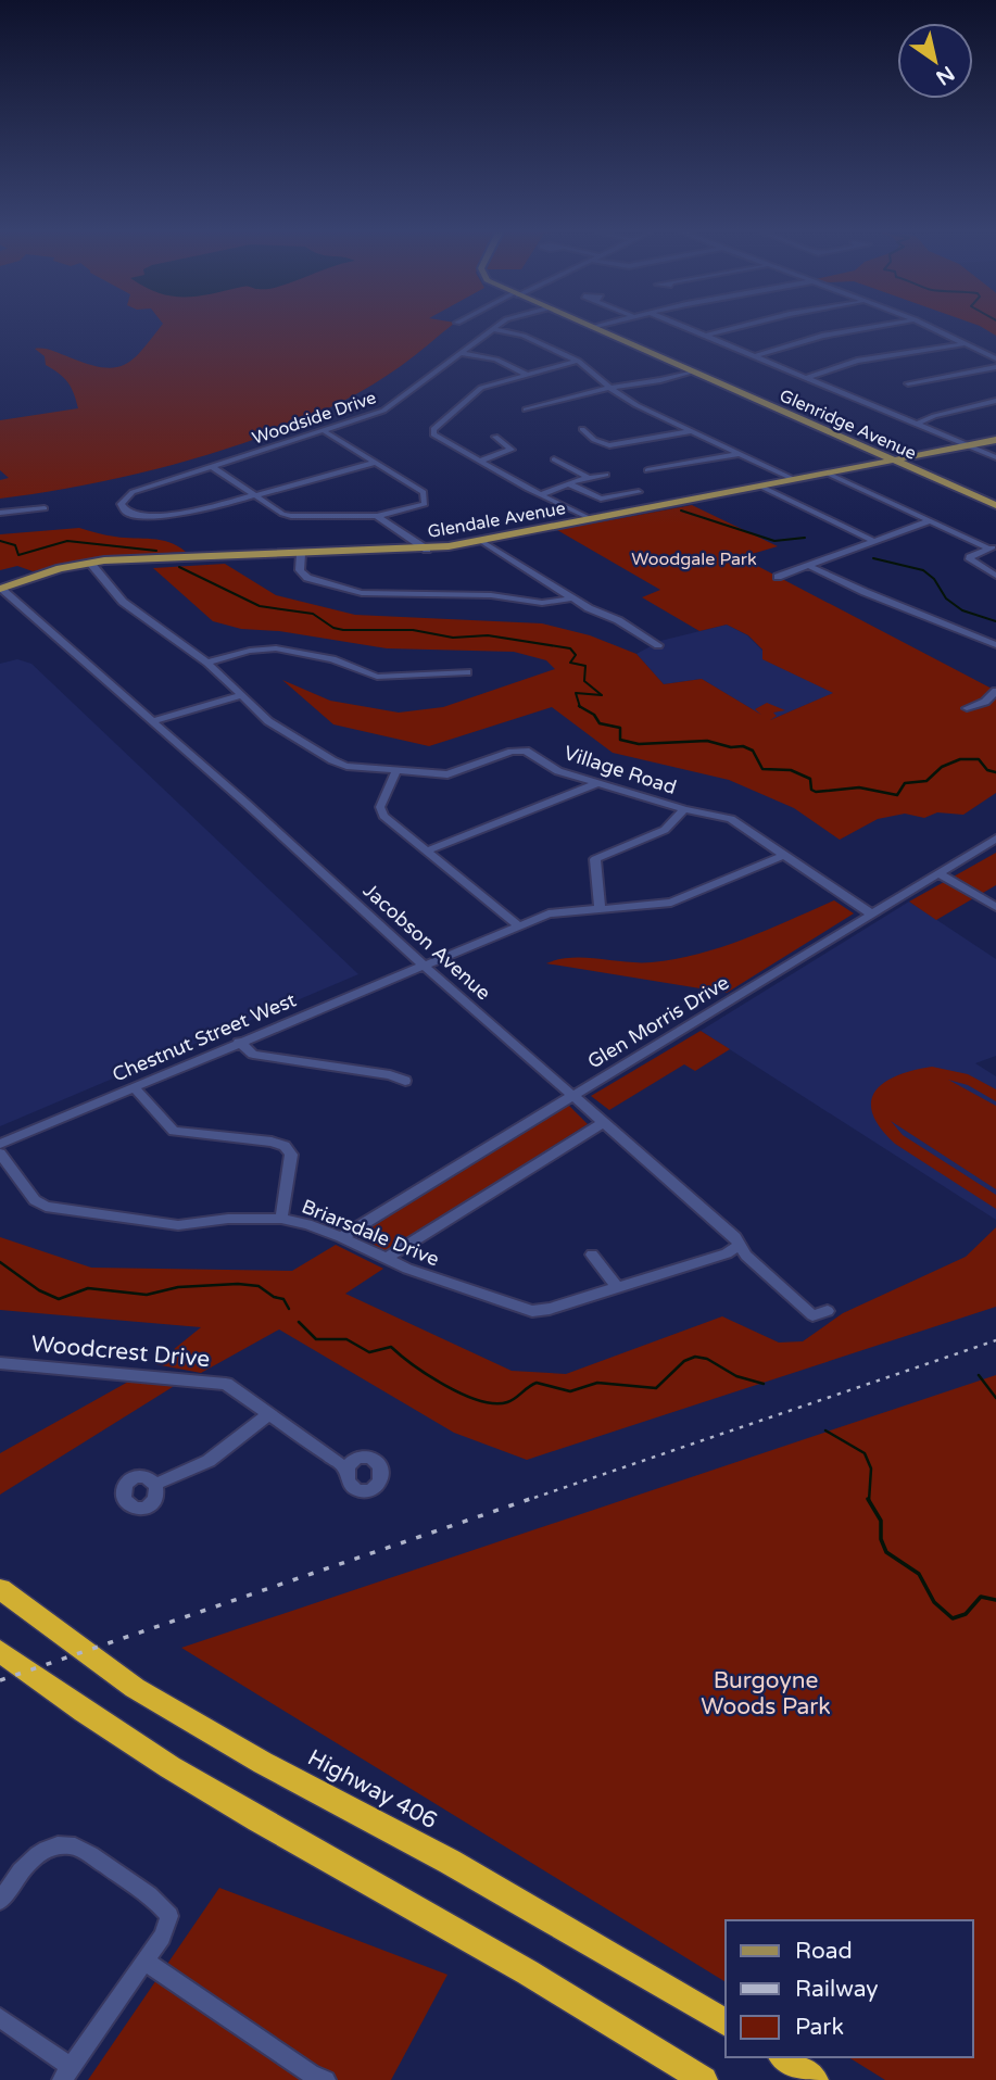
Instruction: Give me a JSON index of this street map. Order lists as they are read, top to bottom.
{
  "streets": {
    "highway": ["Highway 406"],
    "main road": ["Glenridge Avenue", "Glendale Avenue"],
    "street": [
      "Woodside Drive",
      "Village Road",
      "Jacobson Avenue",
      "Glen Morris Drive",
      "Chestnut Street West",
      "Briarsdale Drive",
      "Woodcrest Drive"
    ]
  },
  "crossings": [
    ["Glenridge Avenue", "Glendale Avenue"],
    ["Glendale Avenue", "Village Road"],
    ["Glendale Avenue", "Jacobson Avenue"],
    ["Village Road", "Glen Morris Drive"],
    ["Village Road", "Chestnut Street West"],
    ["Jacobson Avenue", "Glen Morris Drive"],
    ["Jacobson Avenue", "Chestnut Street West"],
    ["Jacobson Avenue", "Briarsdale Drive"],
    ["Glen Morris Drive", "Briarsdale Drive"]
  ],
  "parks": ["Woodgale Park", "Burgoyne Woods Park"],
  "legend": ["Road", "Railway", "Park"],
  "north": "bottom right"
}
